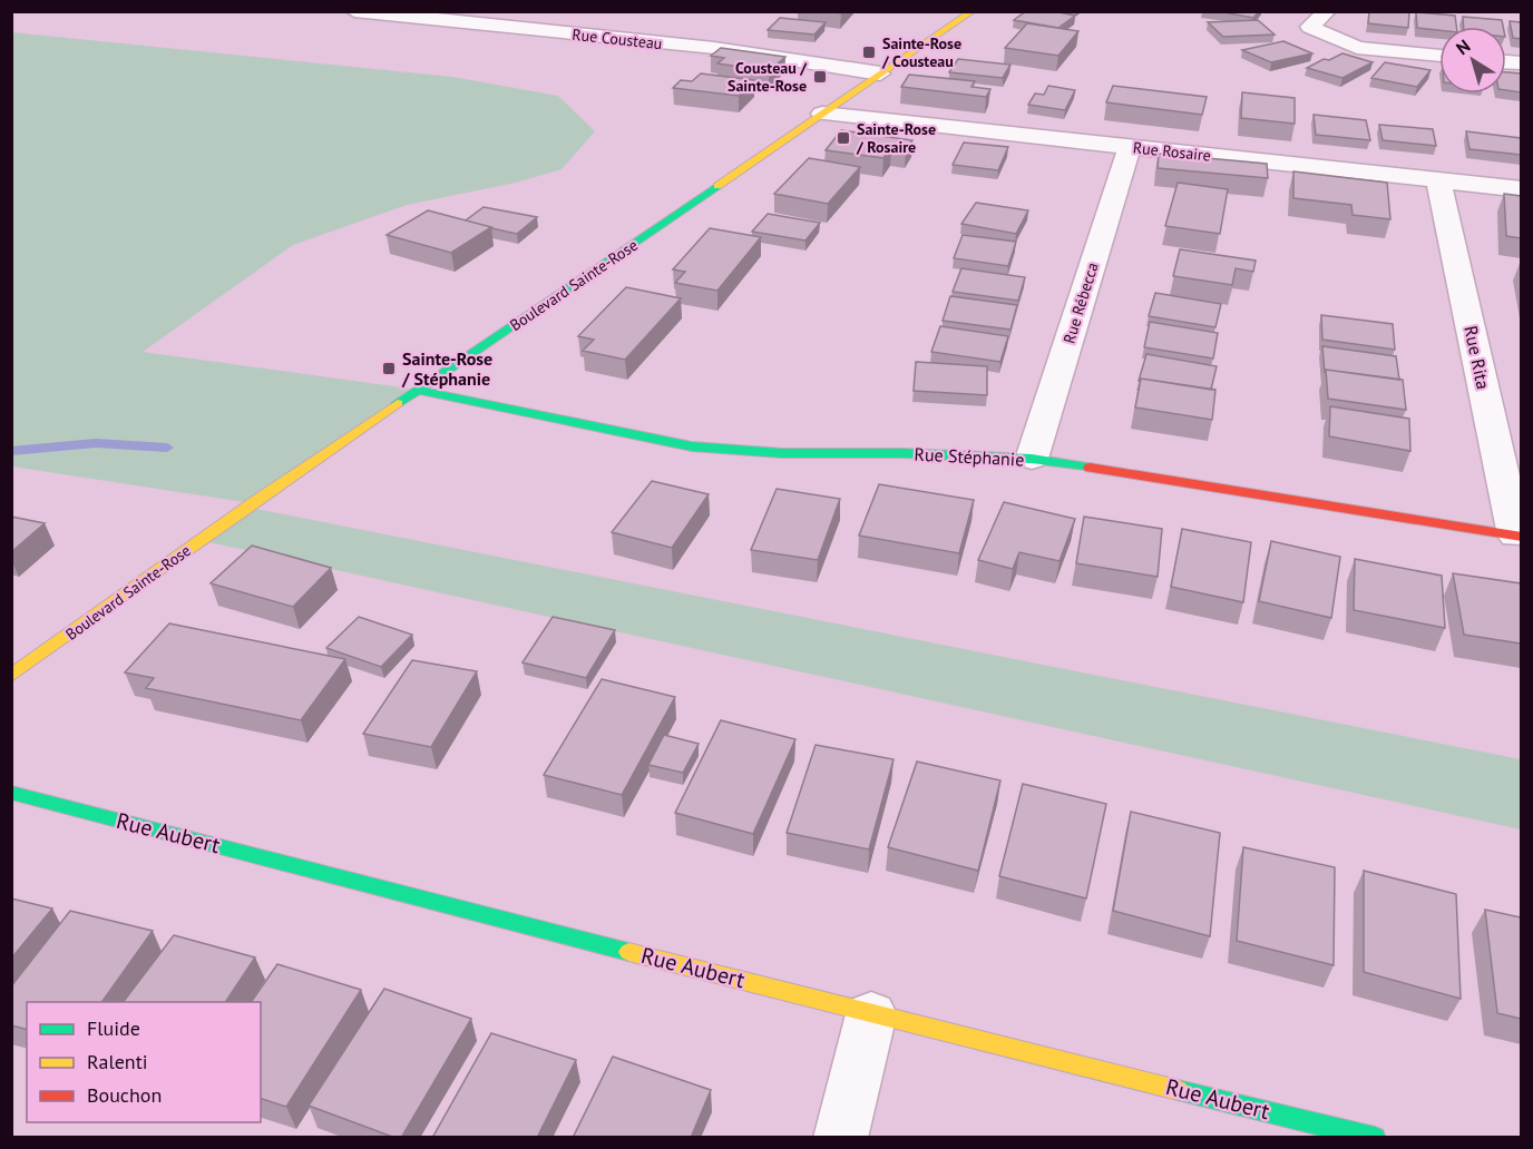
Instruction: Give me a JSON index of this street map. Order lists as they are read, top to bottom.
{
  "streets": {
    "street": [
      "Rue Cousteau",
      "Rue Rosaire",
      "Boulevard Sainte-Rose",
      "Rue Rébecca",
      "Rue Rita",
      "Rue Stéphanie",
      "Rue Aubert"
    ]
  },
  "crossings": [
    ["Rue Cousteau", "Boulevard Sainte-Rose"],
    ["Rue Rosaire", "Boulevard Sainte-Rose"],
    ["Rue Rosaire", "Rue Rébecca"],
    ["Rue Rosaire", "Rue Rita"],
    ["Boulevard Sainte-Rose", "Rue Stéphanie"],
    ["Rue Rébecca", "Rue Stéphanie"],
    ["Rue Rita", "Rue Stéphanie"]
  ],
  "places": {
    "transit": [
      "Sainte-Rose / Cousteau",
      "Cousteau / Sainte-Rose",
      "Sainte-Rose / Rosaire",
      "Sainte-Rose / Stéphanie"
    ]
  },
  "legend": ["Fluide", "Ralenti", "Bouchon"],
  "north": "top left"
}
